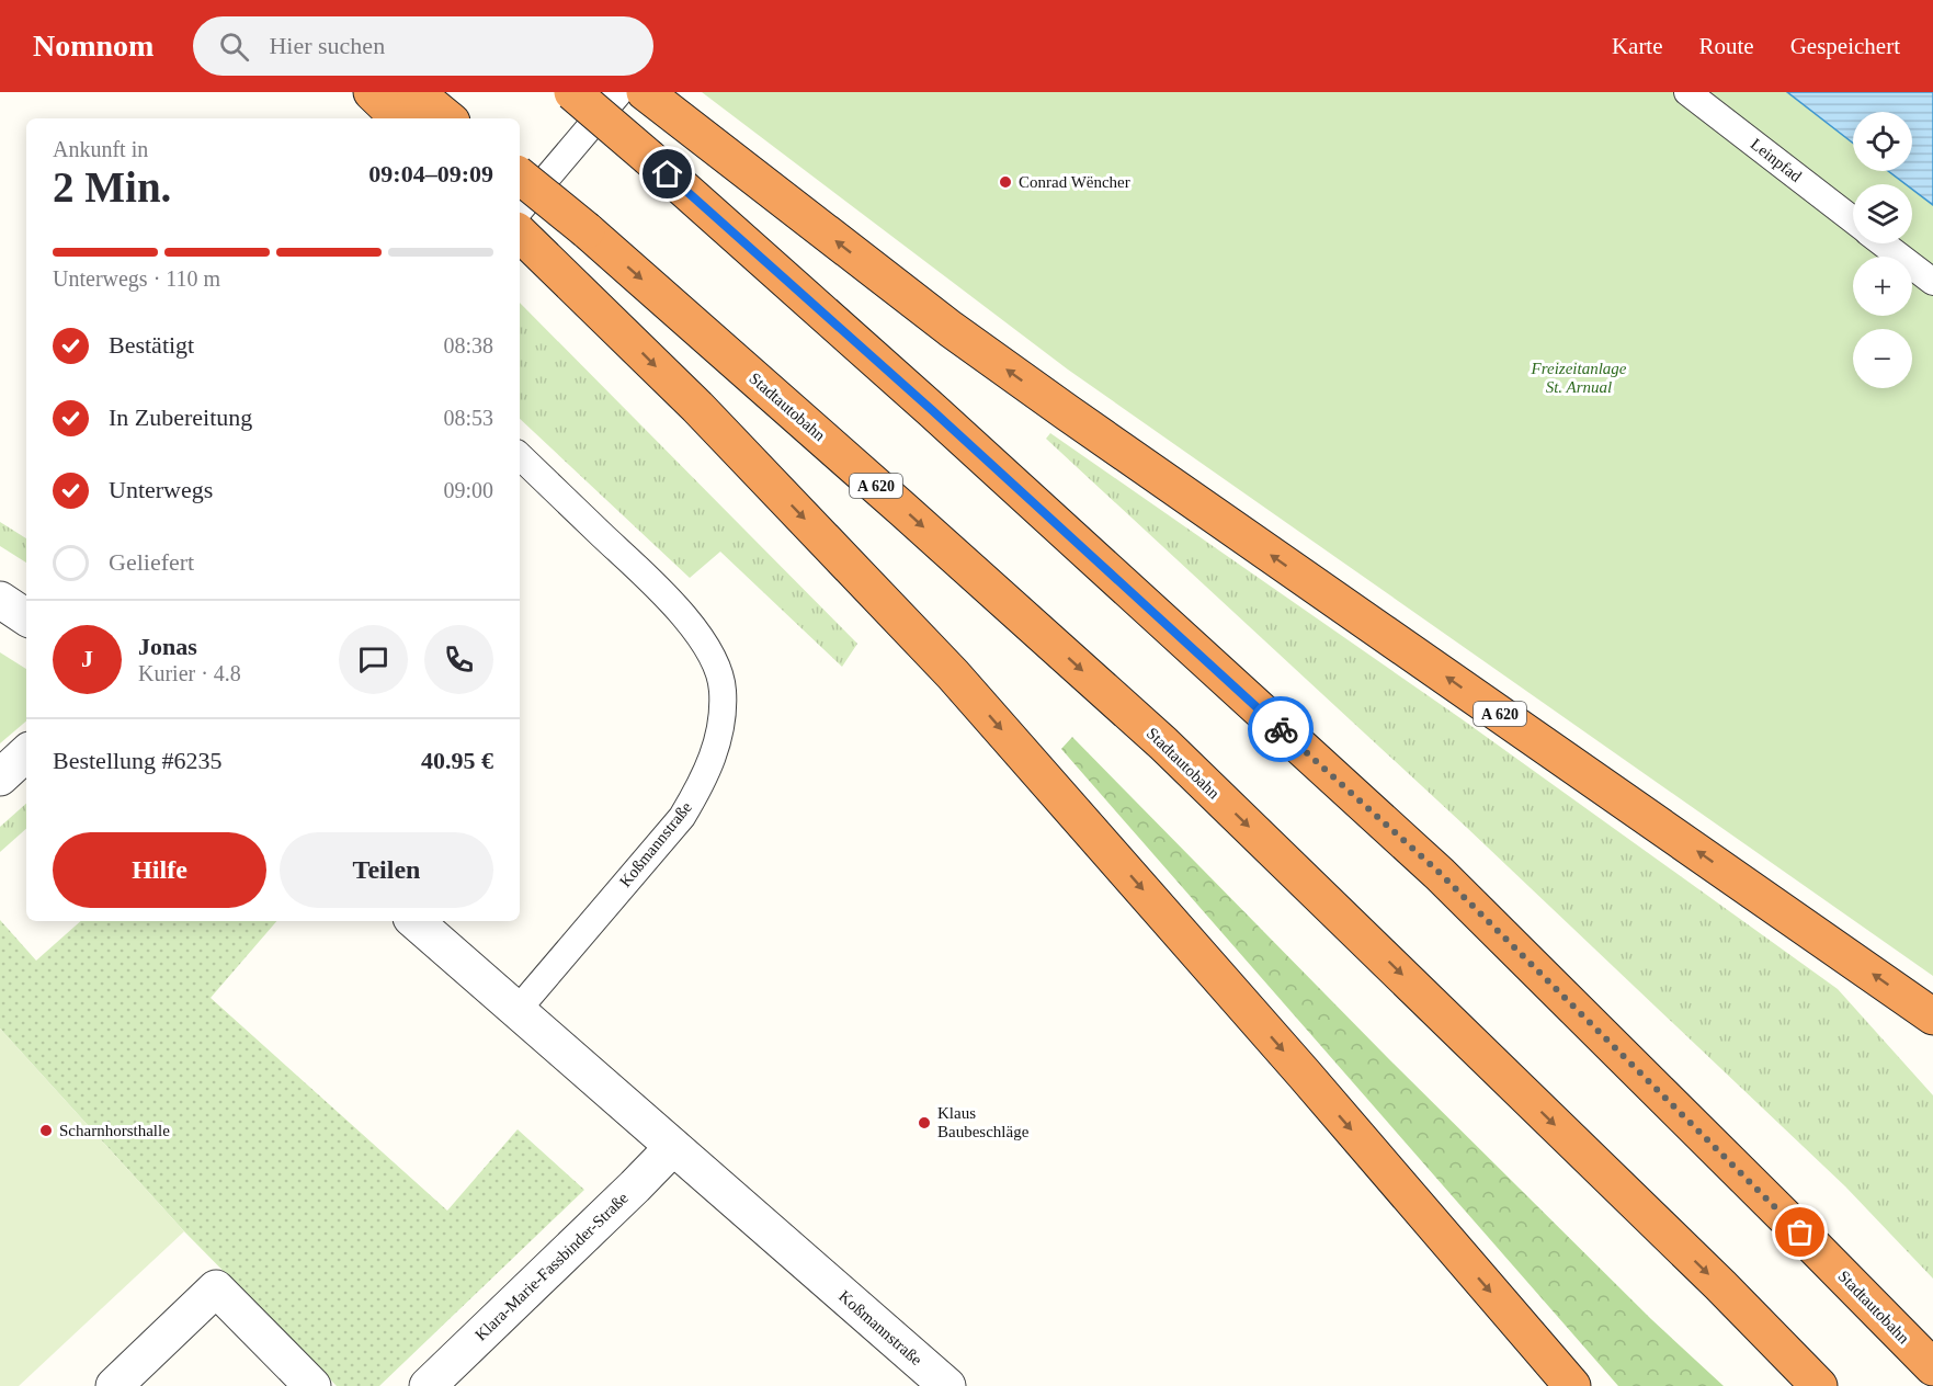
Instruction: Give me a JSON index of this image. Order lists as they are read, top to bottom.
{
  "streets": {
    "highway": ["Stadtautobahn", "A 620"],
    "street": ["Koßmannstraße", "Klara-Marie-Fassbinder-Straße"],
    "lane": ["Leinpfad"]
  },
  "crossings": [
    ["Koßmannstraße", "Klara-Marie-Fassbinder-Straße"]
  ],
  "parks": ["Freizeitanlage St. Arnual"],
  "places": ["Conrad Wëncher", "Klaus Baubeschläge", "Scharnhorsthalle"],
  "page": {
    "header": "Nomnom",
    "search": "Hier suchen",
    "nav": ["Karte", "Route", "Gespeichert"],
    "map_buttons": ["+", "−"],
    "heading": ["2 Min.", "Ankunft in", "09:04–09:09"],
    "panel": [
      "Jonas",
      "Kurier · 4.8",
      "Bestellung #6235",
      "40.95 €"
    ],
    "bar": "Unterwegs · 110 m",
    "list": [
      ["Bestätigt", "08:38"],
      ["In Zubereitung", "08:53"],
      ["Unterwegs", "09:00"],
      "Geliefert"
    ],
    "round": "J",
    "buttons": ["Hilfe", "Teilen"]
  }
}
